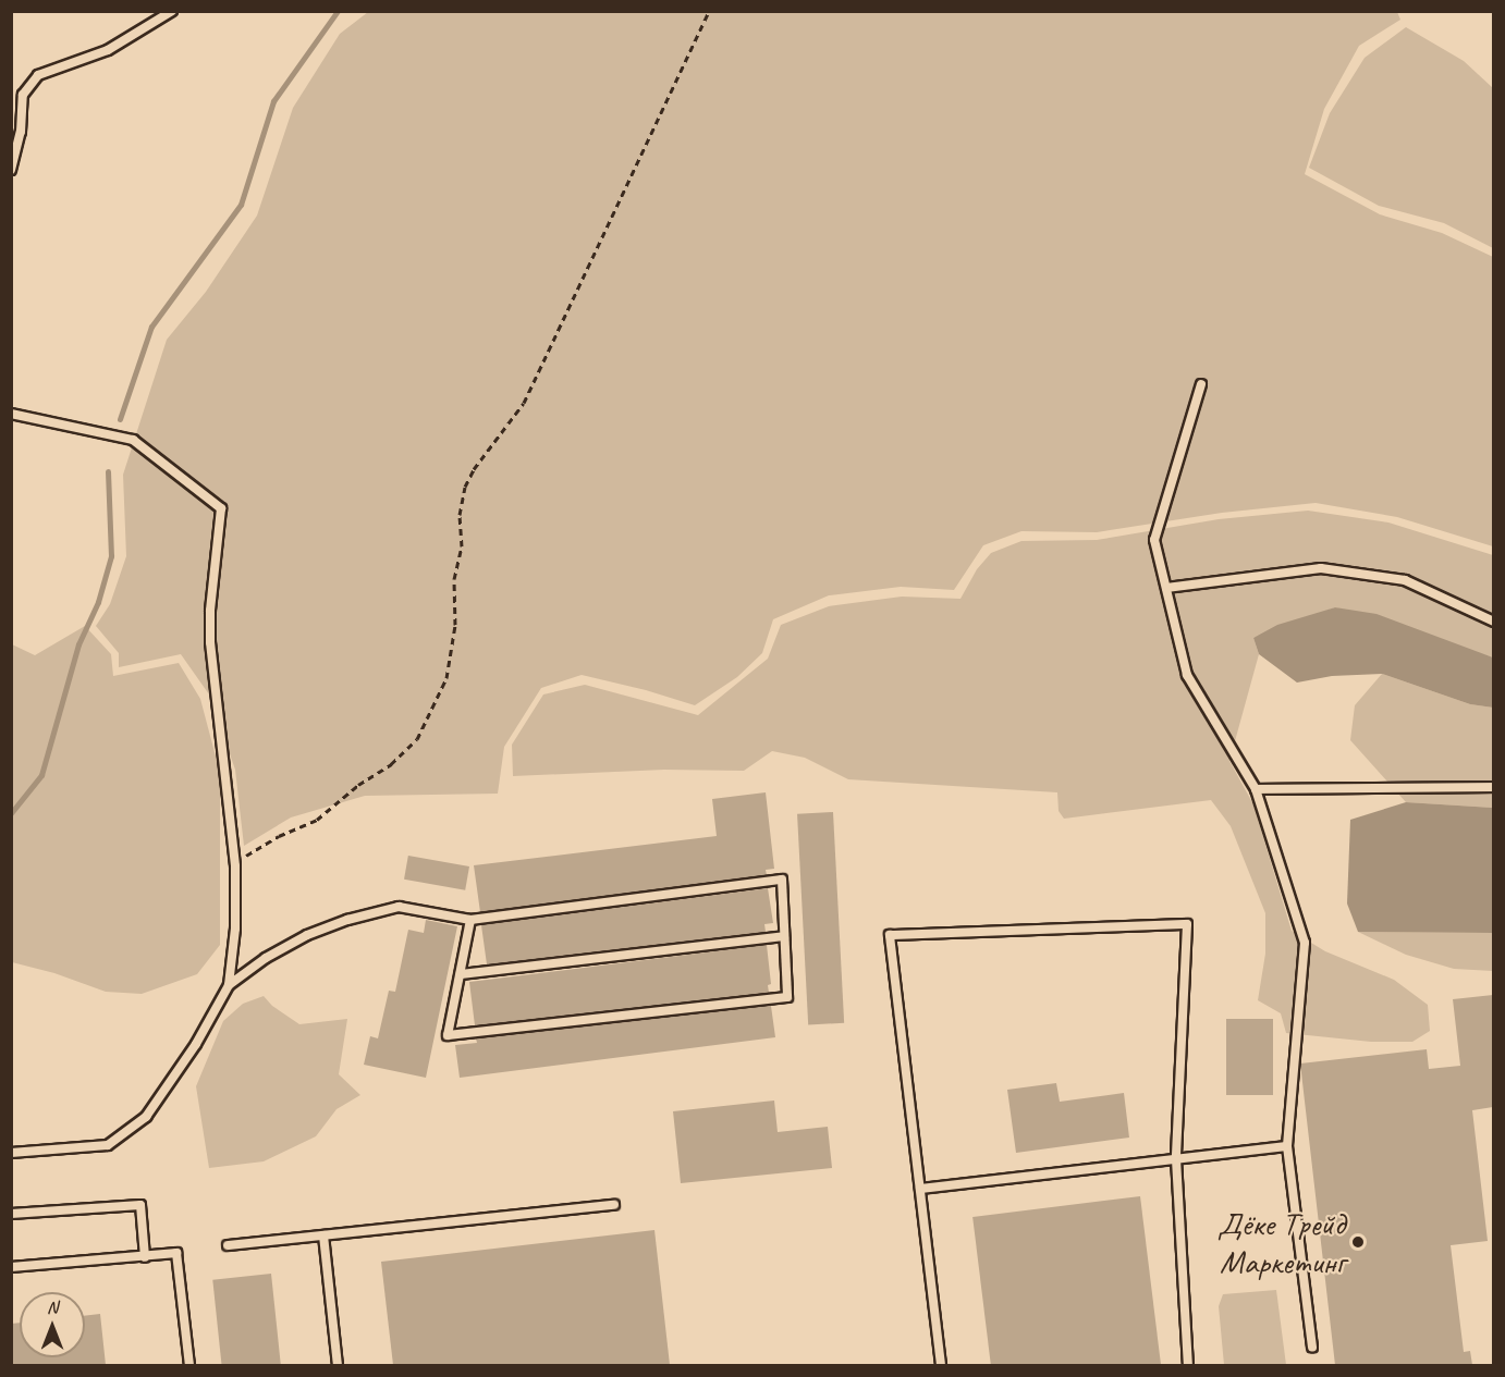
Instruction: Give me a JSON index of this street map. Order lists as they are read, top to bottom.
{
  "places": ["Дёке Трейд Маркетинг"],
  "north": "top"
}
